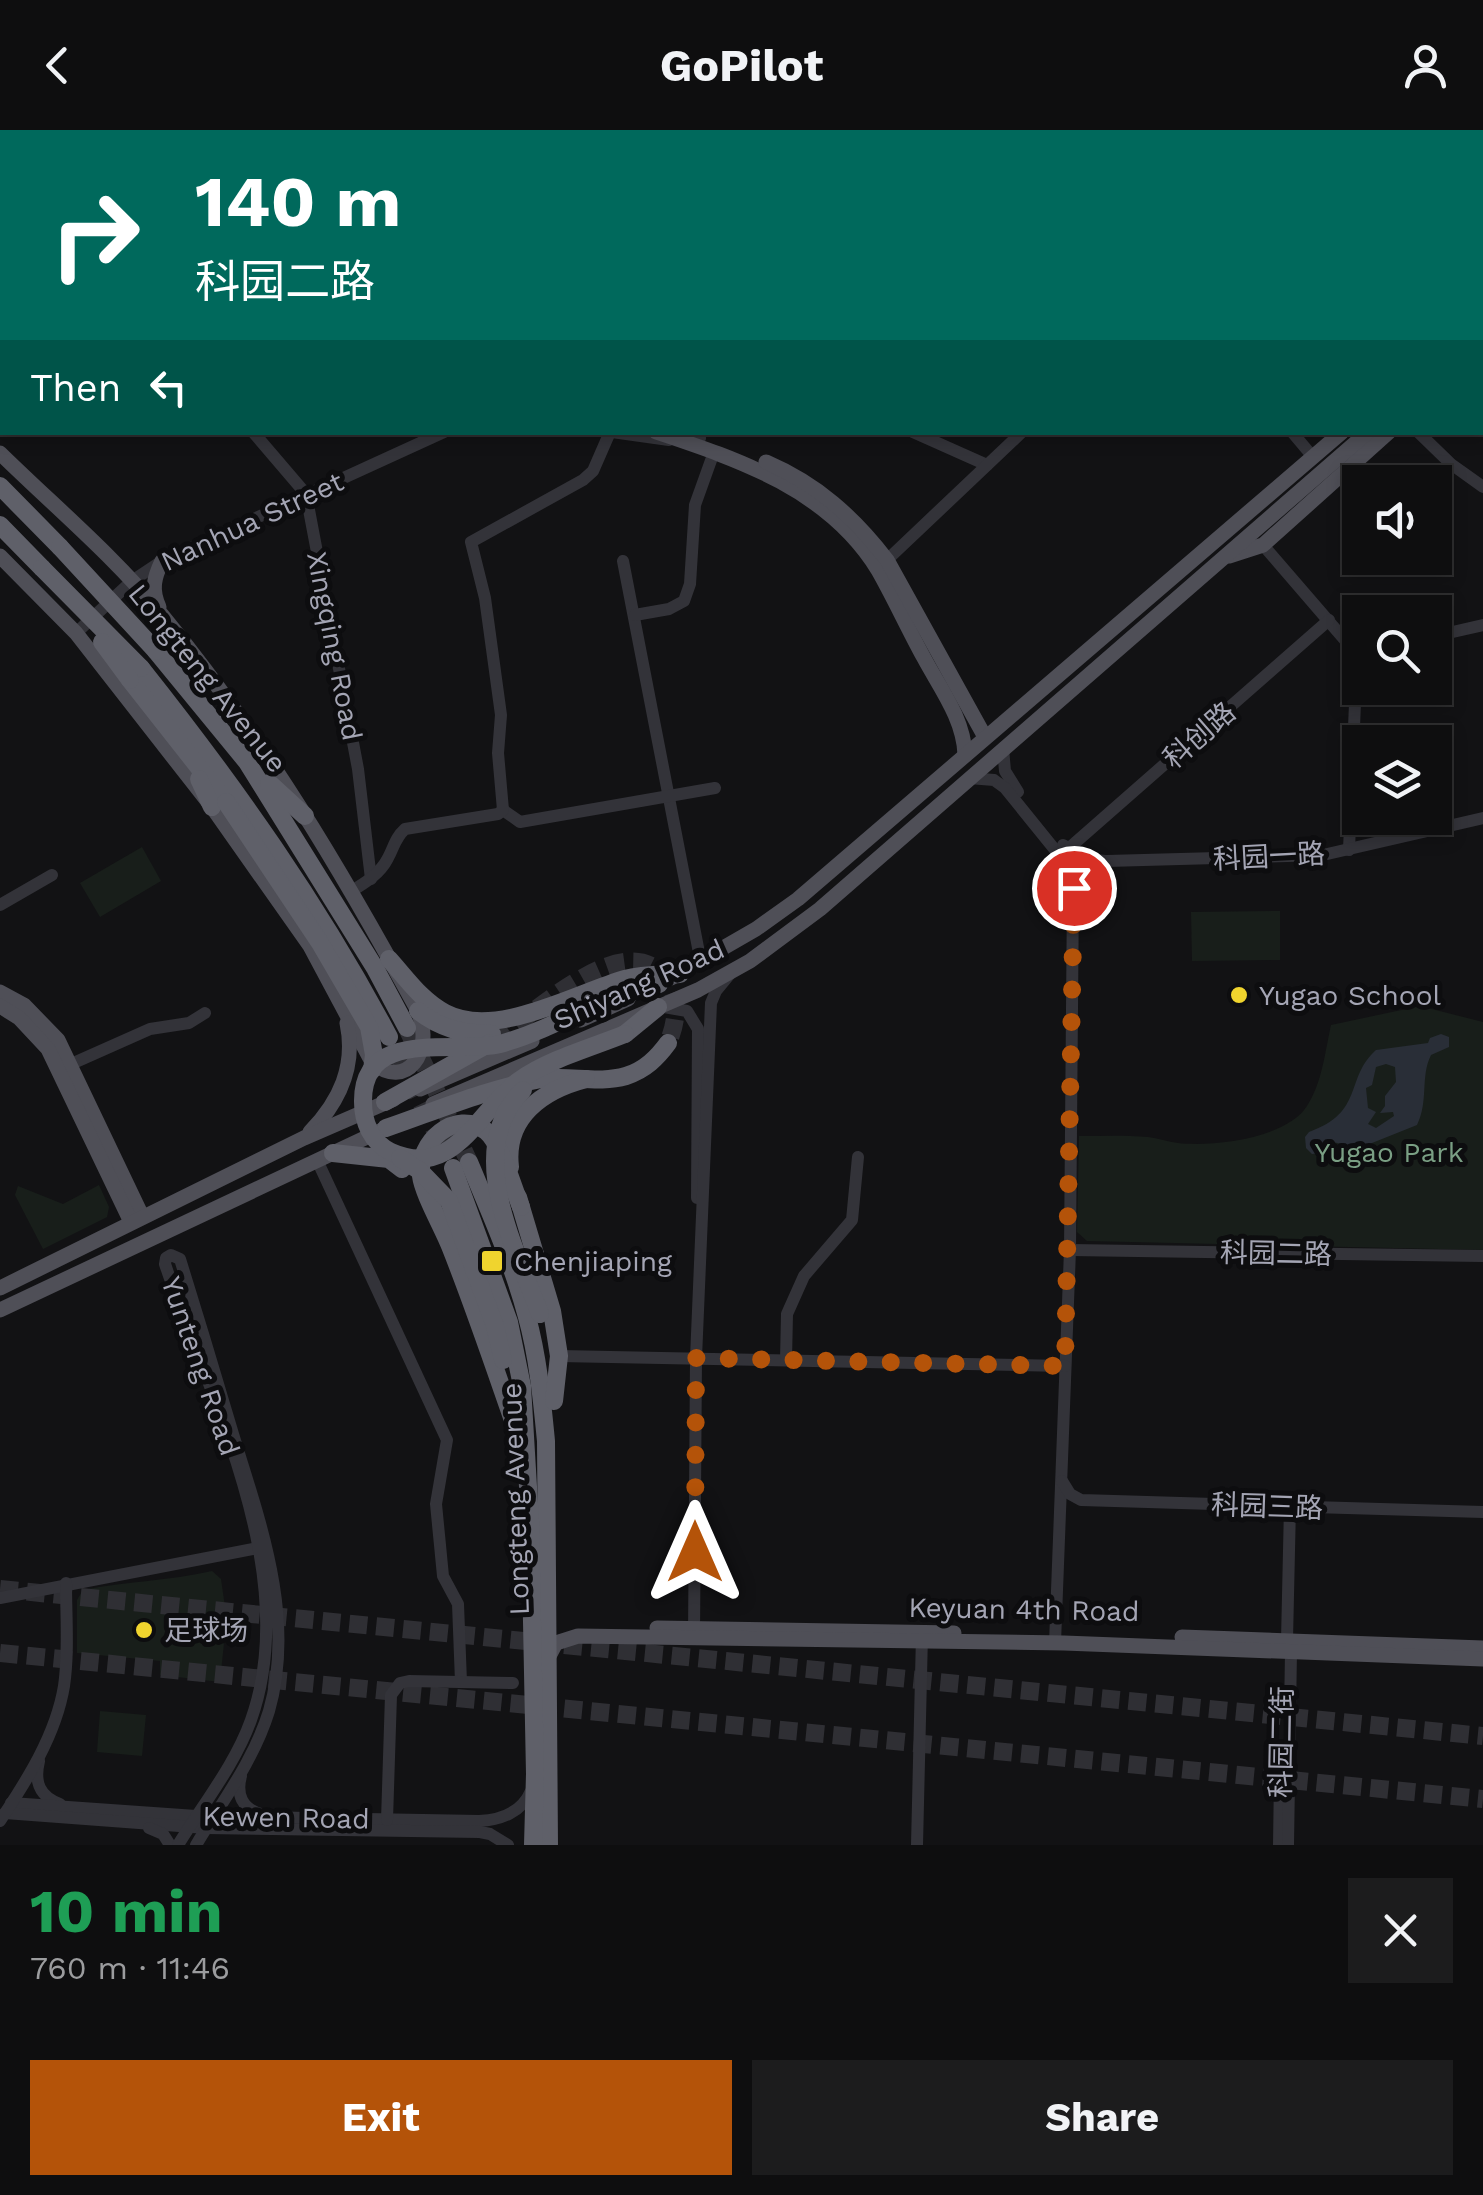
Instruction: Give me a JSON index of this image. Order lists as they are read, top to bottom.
{
  "streets": {
    "highway": ["Longteng Avenue"],
    "main road": ["Shiyang Road", "Keyuan 4th Road"],
    "street": [
      "Nanhua Street",
      "Xingqing Road",
      "科创路",
      "科园一路",
      "科园二路",
      "Yunteng Road",
      "科园三路",
      "科园二街",
      "Kewen Road"
    ]
  },
  "crossings": [
    ["Nanhua Street", "Xingqing Road"],
    ["Longteng Avenue", "Keyuan 4th Road"],
    ["Longteng Avenue", "Kewen Road"],
    ["科创路", "科园一路"],
    ["Yunteng Road", "Kewen Road"],
    ["科园三路", "科园二街"],
    ["Keyuan 4th Road", "科园二街"]
  ],
  "parks": ["Yugao Park"],
  "places": {
    "other": ["Yugao School", "足球场"],
    "transit": ["Chenjiaping"]
  },
  "page": {
    "header": "GoPilot",
    "turn": ["140 m", "科园二路"],
    "then": "Then",
    "heading": ["10 min", "760 m · 11:46"],
    "buttons": ["Exit", "Share"]
  }
}
